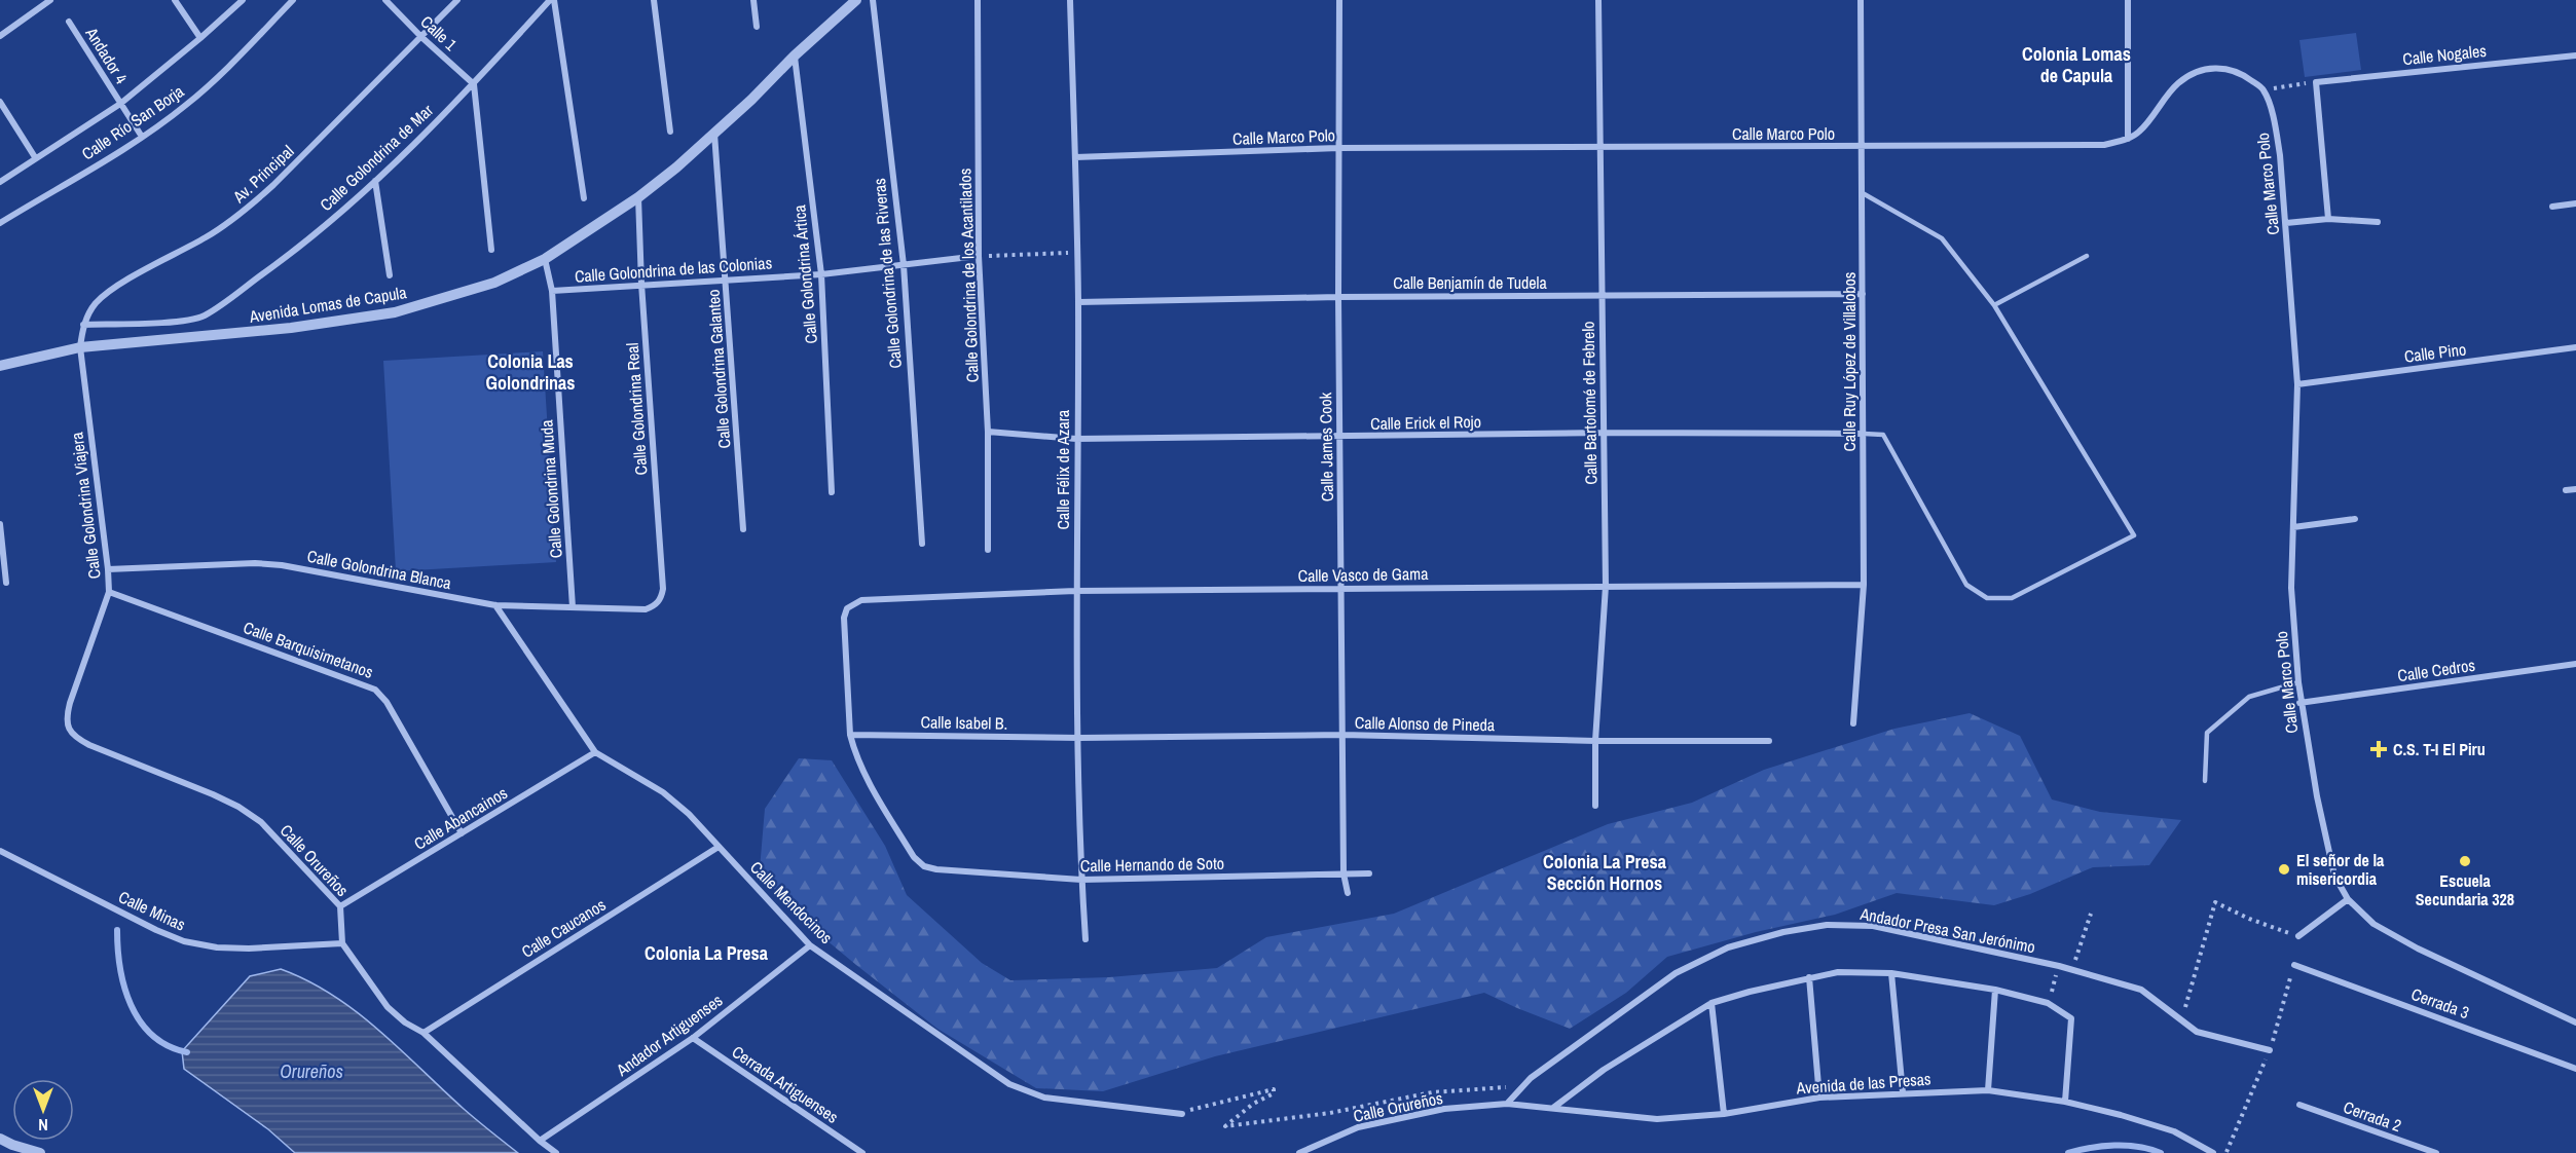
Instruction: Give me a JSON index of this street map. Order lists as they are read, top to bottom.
{
  "streets": {
    "street": [
      "Calle 1",
      "Calle Nogales",
      "Andador 4",
      "Calle Río San Borja",
      "Calle Marco Polo",
      "Calle Golondrina de Mar",
      "Av. Principal",
      "Calle Golondrina de las Colonias",
      "Calle Golondrina de las Riveras",
      "Calle Golondrina Ártica",
      "Calle Golondrina de los Acantilados",
      "Calle Benjamín de Tudela",
      "Avenida Lomas de Capula",
      "Calle Pino",
      "Calle Ruy López de Villalobos",
      "Calle Golondrina Galanteo",
      "Calle Bartolomé de Febrelo",
      "Calle Golondrina Real",
      "Calle Erick el Rojo",
      "Calle James Cook",
      "Calle Félix de Azara",
      "Calle Golondrina Muda",
      "Calle Golondrina Viajera",
      "Calle Golondrina Blanca",
      "Calle Vasco de Gama",
      "Calle Barquisimetanos",
      "Calle Cedros",
      "Calle Isabel B.",
      "Calle Alonso de Pineda",
      "Calle Abancainos",
      "Calle Orureños",
      "Calle Hernando de Soto",
      "Calle Mendocinos",
      "Calle Minas",
      "Calle Caucanos",
      "Andador Presa San Jerónimo",
      "Cerrada 3",
      "Andador Artiguenses",
      "Avenida de las Presas",
      "Cerrada Artiguenses",
      "Cerrada 2"
    ]
  },
  "crossings": [
    ["Calle 1", "Calle Golondrina de Mar"],
    ["Calle 1", "Av. Principal"],
    ["Andador 4", "Calle Río San Borja"],
    ["Calle Marco Polo", "Calle Pino"],
    ["Calle Marco Polo", "Calle Ruy López de Villalobos"],
    ["Calle Marco Polo", "Calle Bartolomé de Febrelo"],
    ["Calle Marco Polo", "Calle James Cook"],
    ["Calle Marco Polo", "Calle Félix de Azara"],
    ["Calle Marco Polo", "Calle Cedros"],
    ["Calle Golondrina de Mar", "Av. Principal"],
    ["Av. Principal", "Avenida Lomas de Capula"],
    ["Av. Principal", "Calle Golondrina Viajera"],
    ["Calle Golondrina de las Colonias", "Calle Golondrina de las Riveras"],
    ["Calle Golondrina de las Colonias", "Calle Golondrina Ártica"],
    ["Calle Golondrina de las Colonias", "Calle Golondrina de los Acantilados"],
    ["Calle Golondrina de las Colonias", "Calle Golondrina Galanteo"],
    ["Calle Golondrina de las Colonias", "Calle Golondrina Real"],
    ["Calle Golondrina de las Colonias", "Calle Golondrina Muda"],
    ["Calle Golondrina Ártica", "Avenida Lomas de Capula"],
    ["Calle Golondrina de los Acantilados", "Calle Erick el Rojo"],
    ["Calle Benjamín de Tudela", "Calle Ruy López de Villalobos"],
    ["Calle Benjamín de Tudela", "Calle Bartolomé de Febrelo"],
    ["Calle Benjamín de Tudela", "Calle James Cook"],
    ["Calle Benjamín de Tudela", "Calle Félix de Azara"],
    ["Avenida Lomas de Capula", "Calle Golondrina Galanteo"],
    ["Avenida Lomas de Capula", "Calle Golondrina Real"],
    ["Avenida Lomas de Capula", "Calle Golondrina Muda"],
    ["Avenida Lomas de Capula", "Calle Golondrina Viajera"],
    ["Calle Ruy López de Villalobos", "Calle Erick el Rojo"],
    ["Calle Ruy López de Villalobos", "Calle Vasco de Gama"],
    ["Calle Bartolomé de Febrelo", "Calle Erick el Rojo"],
    ["Calle Bartolomé de Febrelo", "Calle Vasco de Gama"],
    ["Calle Bartolomé de Febrelo", "Calle Alonso de Pineda"],
    ["Calle Golondrina Real", "Calle Golondrina Blanca"],
    ["Calle Erick el Rojo", "Calle James Cook"],
    ["Calle Erick el Rojo", "Calle Félix de Azara"],
    ["Calle James Cook", "Calle Vasco de Gama"],
    ["Calle James Cook", "Calle Alonso de Pineda"],
    ["Calle James Cook", "Calle Hernando de Soto"],
    ["Calle Félix de Azara", "Calle Vasco de Gama"],
    ["Calle Félix de Azara", "Calle Isabel B."],
    ["Calle Félix de Azara", "Calle Alonso de Pineda"],
    ["Calle Félix de Azara", "Calle Hernando de Soto"],
    ["Calle Golondrina Muda", "Calle Golondrina Blanca"],
    ["Calle Golondrina Viajera", "Calle Golondrina Blanca"],
    ["Calle Golondrina Viajera", "Calle Barquisimetanos"],
    ["Calle Golondrina Viajera", "Calle Orureños"],
    ["Calle Golondrina Blanca", "Calle Mendocinos"],
    ["Calle Vasco de Gama", "Calle Isabel B."],
    ["Calle Vasco de Gama", "Calle Hernando de Soto"],
    ["Calle Barquisimetanos", "Calle Abancainos"],
    ["Calle Isabel B.", "Calle Alonso de Pineda"],
    ["Calle Isabel B.", "Calle Hernando de Soto"],
    ["Calle Abancainos", "Calle Orureños"],
    ["Calle Abancainos", "Calle Mendocinos"],
    ["Calle Orureños", "Calle Minas"],
    ["Calle Orureños", "Andador Presa San Jerónimo"],
    ["Calle Orureños", "Avenida de las Presas"],
    ["Calle Mendocinos", "Calle Caucanos"],
    ["Calle Mendocinos", "Andador Artiguenses"],
    ["Andador Presa San Jerónimo", "Avenida de las Presas"],
    ["Andador Artiguenses", "Cerrada Artiguenses"]
  ],
  "districts": [
    "Colonia Lomas de Capula",
    "Colonia Las Golondrinas",
    "Colonia La Presa Sección Hornos",
    "Colonia La Presa"
  ],
  "water": ["Orureños"],
  "places": {
    "health": ["C.S. T-I El Piru"],
    "other": ["Escuela Secundaria 328", "El señor de la misericordia"]
  },
  "north": "bottom"
}
